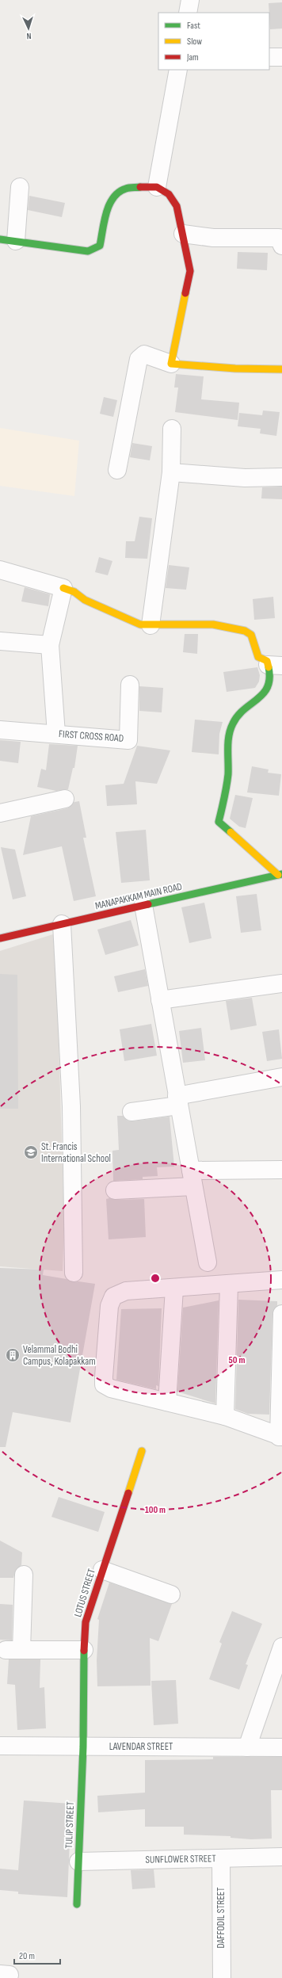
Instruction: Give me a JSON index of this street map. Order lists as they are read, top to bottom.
{
  "streets": {
    "street": [
      "FIRST CROSS ROAD",
      "MANAPAKKAM MAIN ROAD",
      "LOTUS STREET",
      "LAVENDAR STREET",
      "TULIP STREET",
      "SUNFLOWER STREET",
      "DAFFODIL STREET"
    ]
  },
  "crossings": [
    ["LOTUS STREET", "LAVENDAR STREET"],
    ["LOTUS STREET", "TULIP STREET"],
    ["LAVENDAR STREET", "TULIP STREET"],
    ["TULIP STREET", "SUNFLOWER STREET"],
    ["SUNFLOWER STREET", "DAFFODIL STREET"]
  ],
  "places": {
    "school or university": ["St. Francis International School"],
    "building": ["Velammal Bodhi Campus, Kolapakkam"]
  },
  "legend": ["Fast", "Slow", "Jam"],
  "scale_bar": "20 m",
  "north": "bottom",
  "rings": ["50 m", "100 m"]
}
